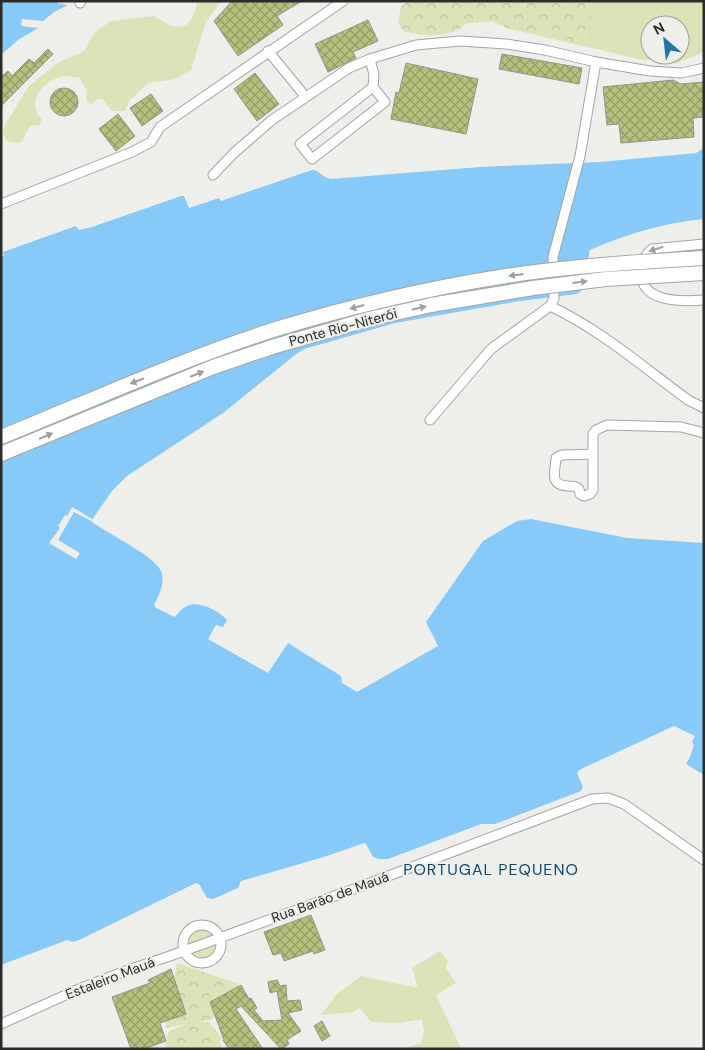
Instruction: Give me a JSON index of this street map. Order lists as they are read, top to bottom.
{
  "streets": {
    "highway": ["Ponte Rio-Niterói"],
    "street": ["Rua Barão de Mauá", "Estaleiro Mauá"]
  },
  "crossings": [
    ["Rua Barão de Mauá", "Estaleiro Mauá"]
  ],
  "districts": ["PORTUGAL PEQUENO"],
  "north": "top left"
}
